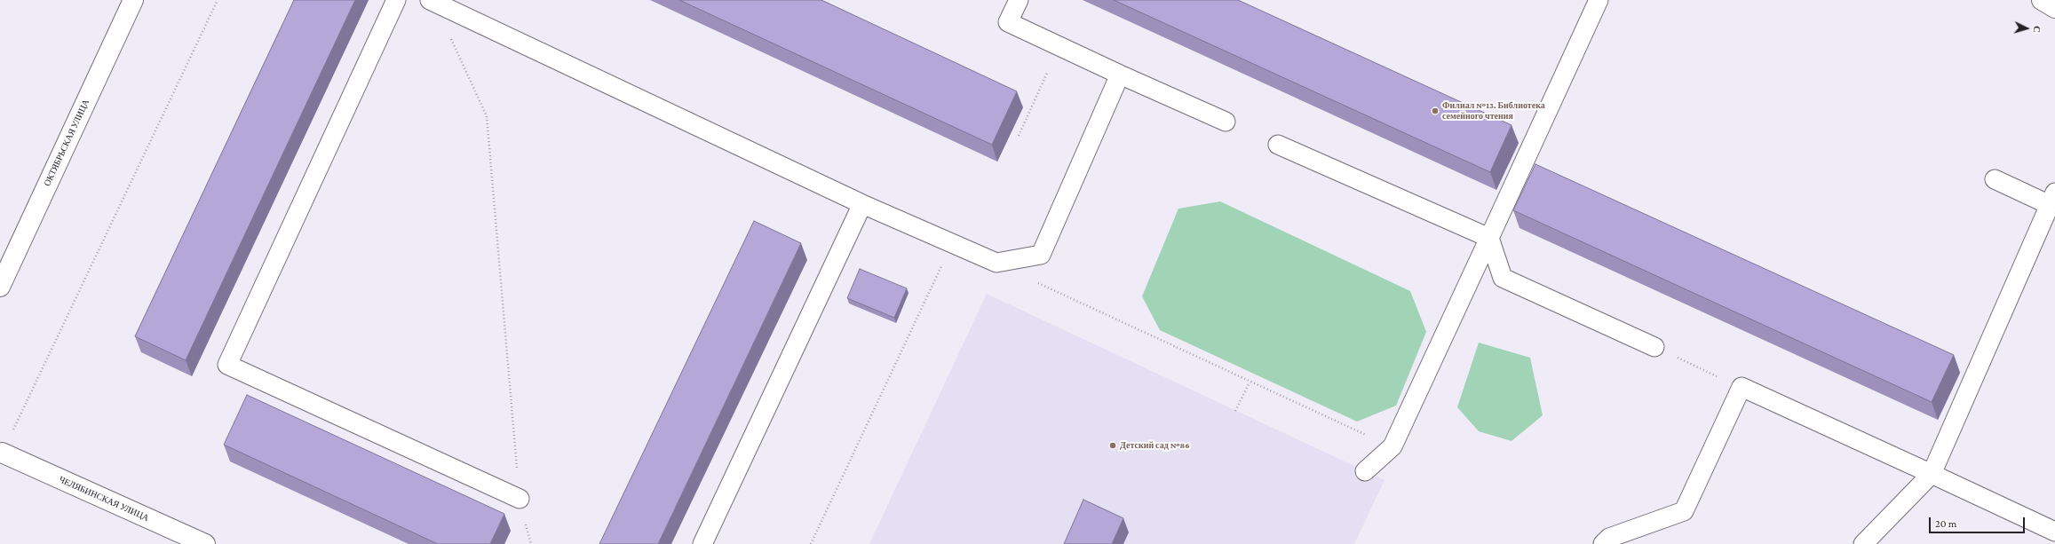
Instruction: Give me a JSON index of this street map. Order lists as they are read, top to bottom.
{
  "streets": {
    "main road": ["ОКТЯБРЬСКАЯ УЛИЦА", "ЧЕЛЯБИНСКАЯ УЛИЦА"]
  },
  "places": ["Филиал №13. Библиотека семейного чтения", "Детский сад №86"],
  "scale_bar": "20 m",
  "north": "right"
}
